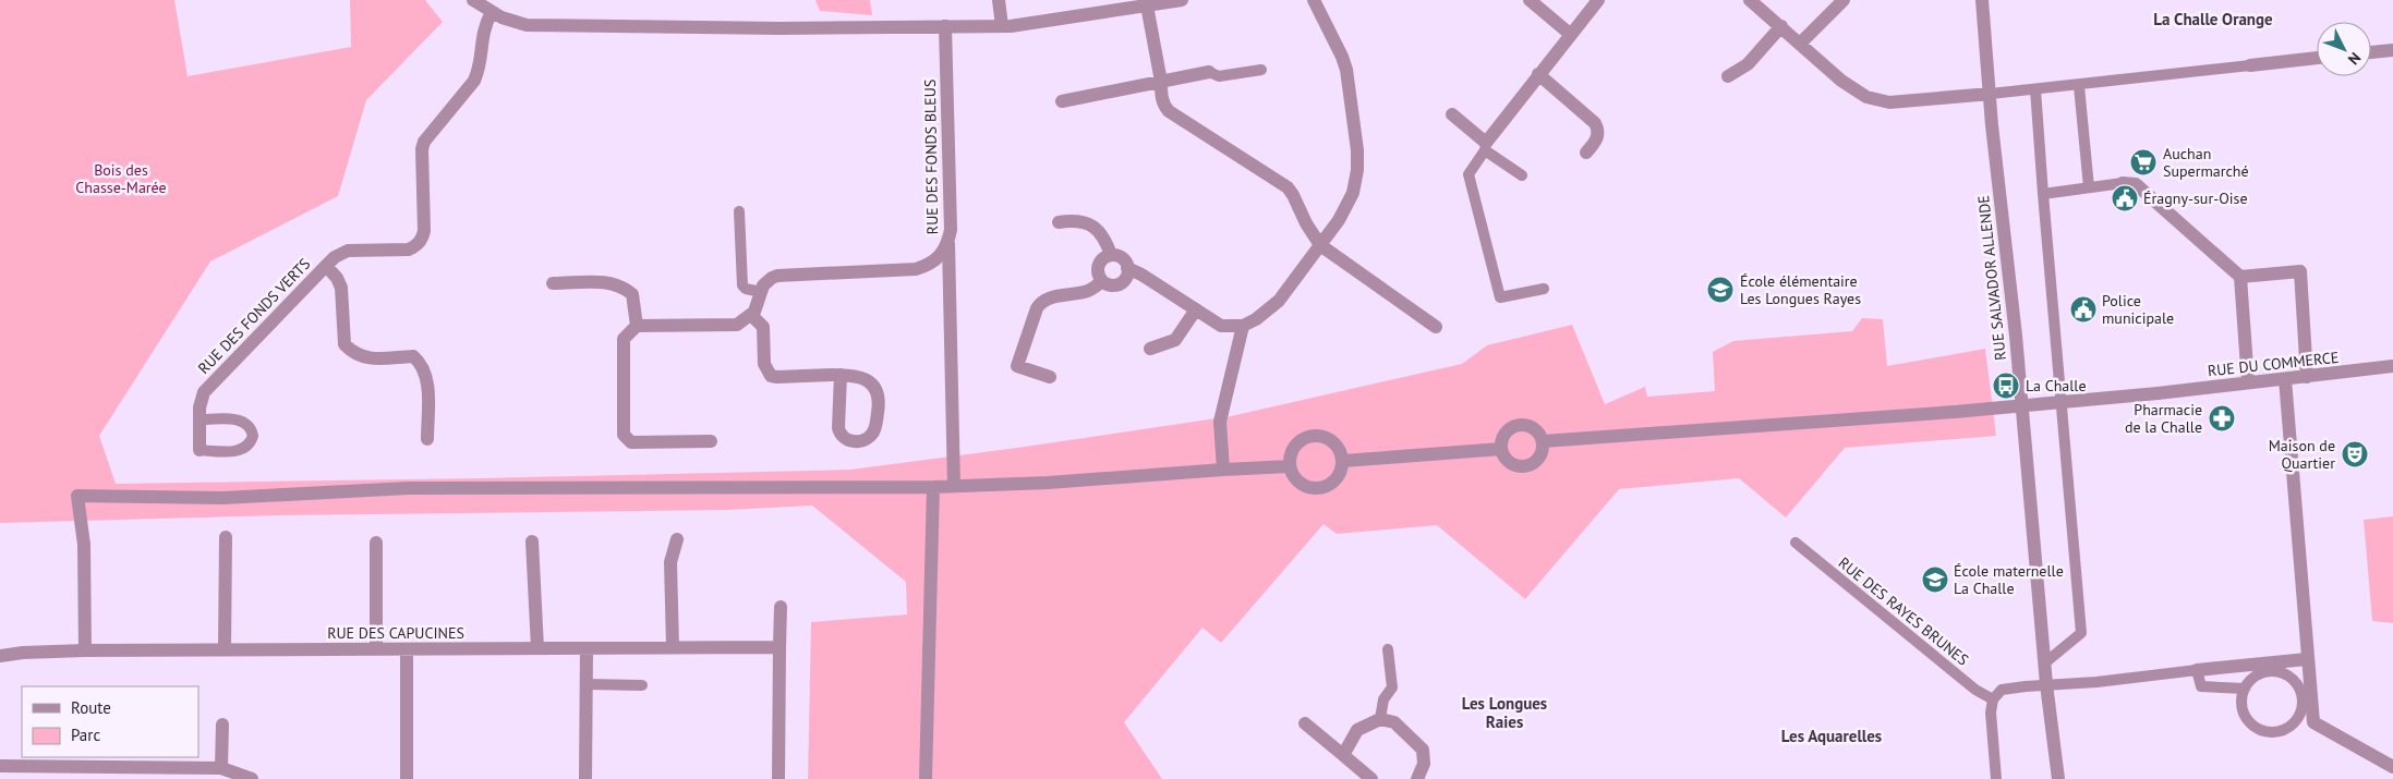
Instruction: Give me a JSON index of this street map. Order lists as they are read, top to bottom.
{
  "streets": {
    "street": [
      "RUE DES FONDS BLEUS",
      "RUE SALVADOR ALLENDE",
      "RUE DES FONDS VERTS",
      "RUE DU COMMERCE",
      "RUE DES CAPUCINES"
    ],
    "lane": ["RUE DES RAYES BRUNES"]
  },
  "districts": ["La Challe Orange", "Les Longues Raies", "Les Aquarelles"],
  "parks": ["Bois des Chasse-Marée"],
  "places": {
    "supermarket": ["Auchan Supermarché"],
    "public building": ["Éragny-sur-Oise", "Police municipale"],
    "school or university": ["École élémentaire Les Longues Rayes", "École maternelle La Challe"],
    "bus stop": ["La Challe"],
    "pharmacy": ["Pharmacie de la Challe"],
    "theatre": ["Maison de Quartier"]
  },
  "legend": ["Route", "Parc"],
  "north": "bottom right"
}
